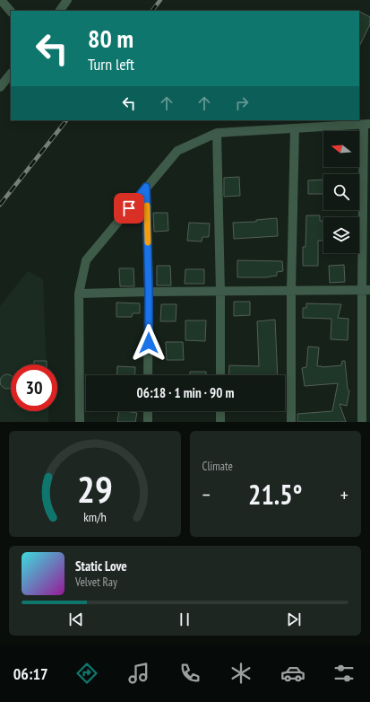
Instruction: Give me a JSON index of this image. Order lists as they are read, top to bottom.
{
  "north": "left",
  "page": {
    "turn": ["80 m", "Turn left"],
    "limit": "30",
    "trip": "06:18 · 1 min · 90 m",
    "tile": "Climate",
    "heat": ["−", "21.5°", "+"],
    "song": ["Static Love", "Velvet Ray"],
    "tabs": "06:17",
    "gauge": ["29", "km/h"]
  }
}
